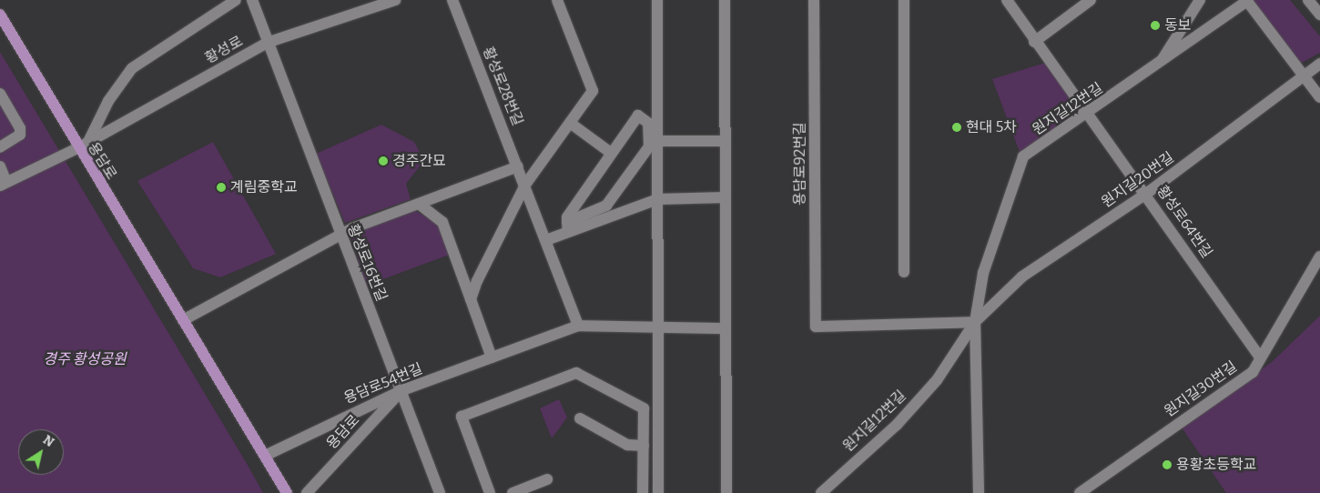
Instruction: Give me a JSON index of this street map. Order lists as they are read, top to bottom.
{
  "streets": {
    "main road": ["용담로"],
    "street": [
      "황성로",
      "황성로28번길",
      "원지길12번길",
      "용담로92번길",
      "원지길20번길",
      "황성로64번길",
      "황성로16번길",
      "용담로54번길",
      "원지길30번길"
    ]
  },
  "crossings": [
    ["황성로", "용담로"],
    ["황성로", "황성로16번길"],
    ["황성로28번길", "용담로54번길"],
    ["원지길12번길", "용담로92번길"],
    ["원지길12번길", "원지길20번길"],
    ["원지길12번길", "황성로64번길"],
    ["용담로", "황성로16번길"],
    ["용담로", "용담로54번길"],
    ["용담로92번길", "원지길20번길"],
    ["원지길20번길", "황성로64번길"],
    ["황성로64번길", "원지길30번길"],
    ["황성로16번길", "용담로54번길"]
  ],
  "parks": ["경주 황성공원"],
  "places": [
    "동보",
    "현대 5차",
    "경주간묘",
    "계림중학교",
    "용황초등학교"
  ],
  "north": "top right"
}
